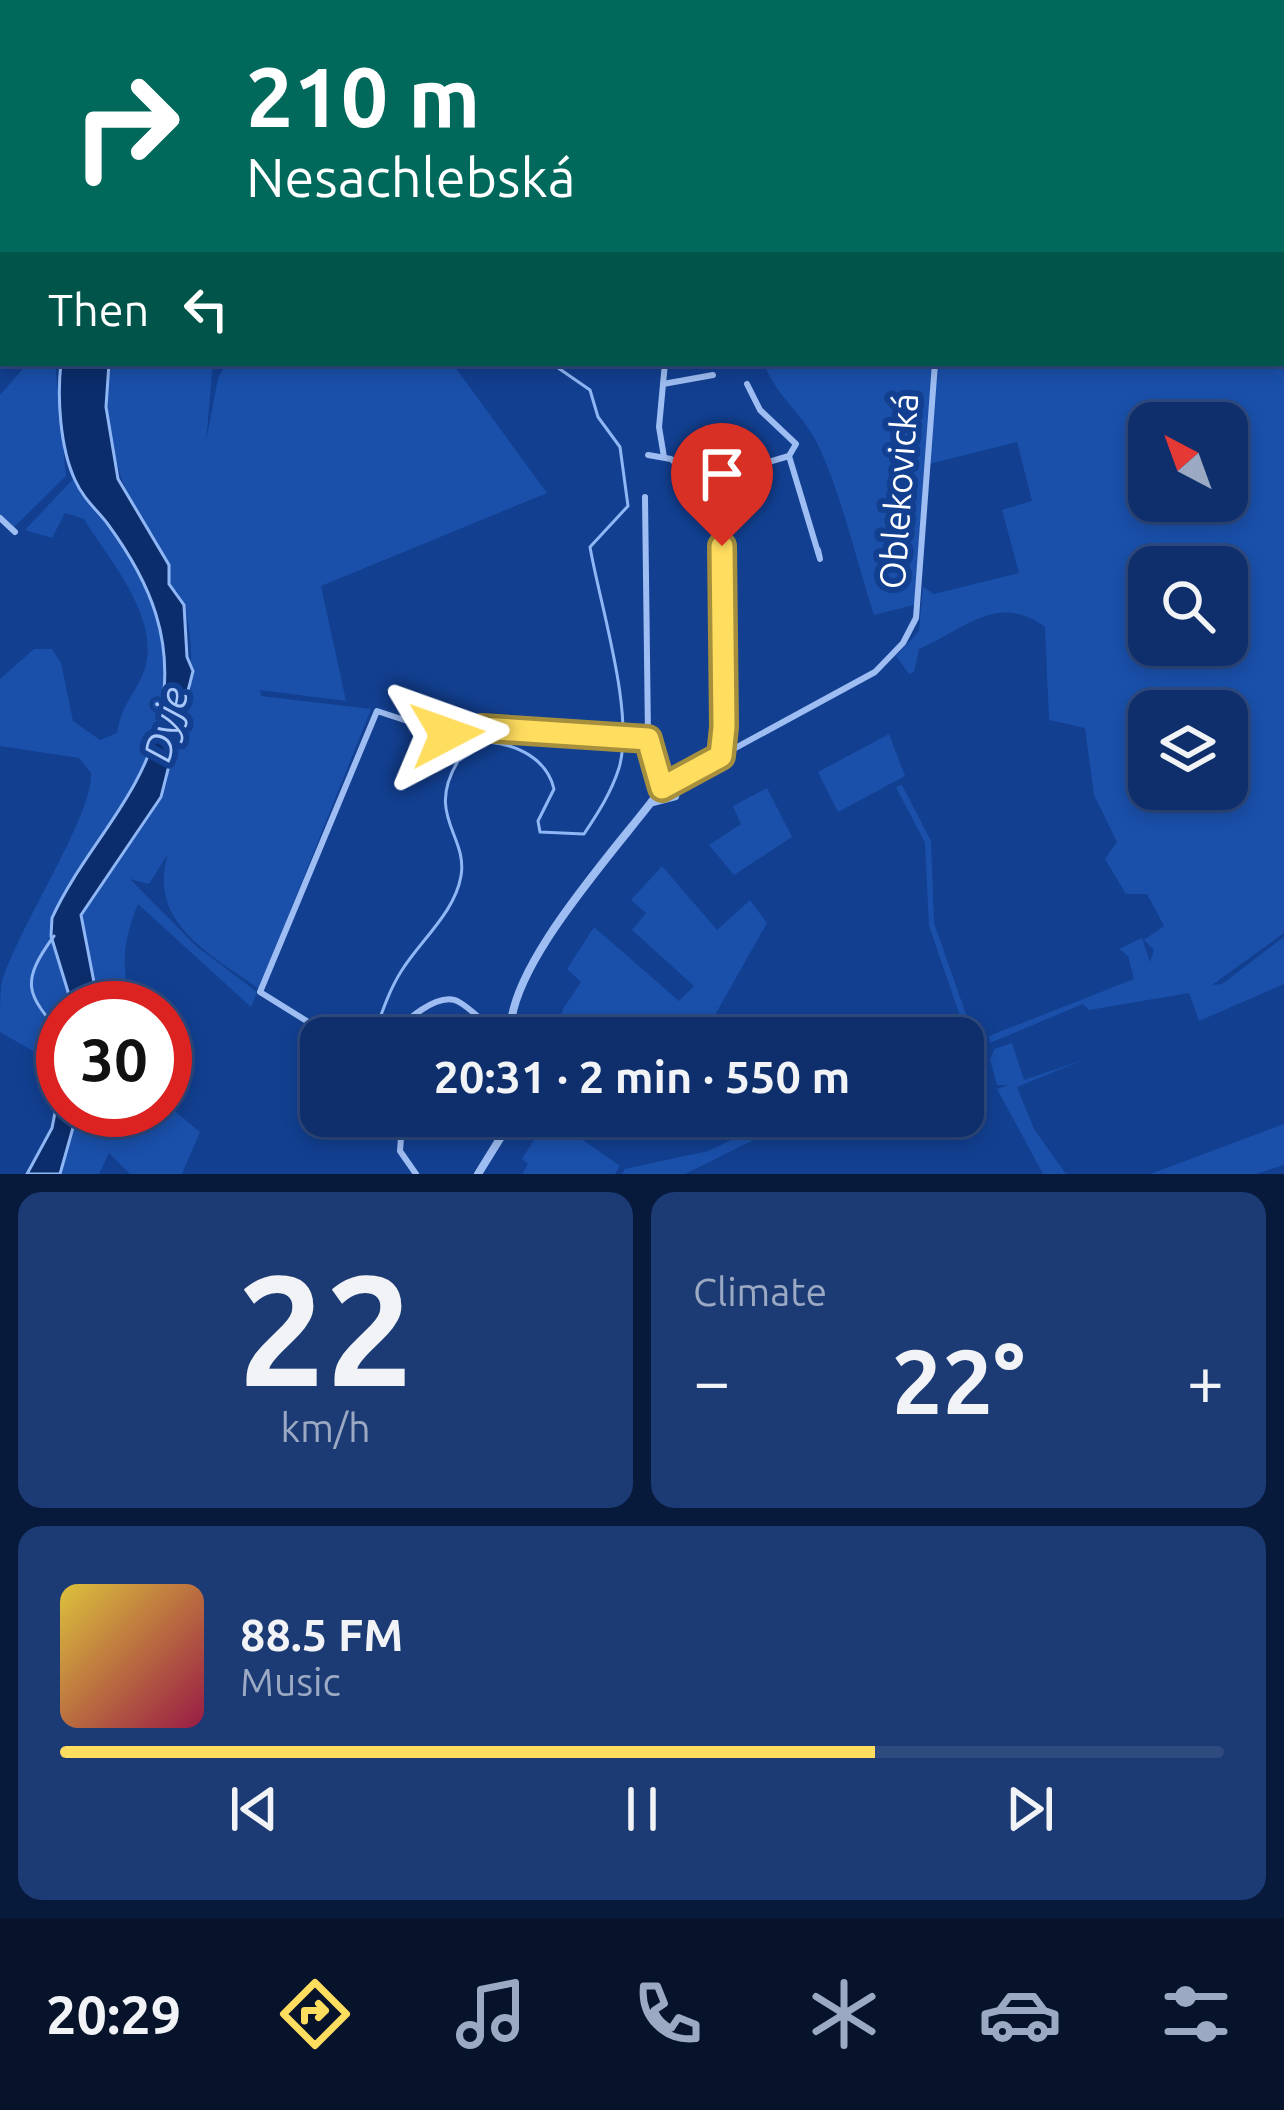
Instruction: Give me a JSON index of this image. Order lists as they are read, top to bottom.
{
  "streets": {
    "street": ["Oblekovická"]
  },
  "water": ["Dyje"],
  "north": "top left",
  "page": {
    "turn": ["210 m", "Nesachlebská"],
    "then": "Then",
    "limit": "30",
    "trip": "20:31 · 2 min · 550 m",
    "tile": [
      ["22", "km/h"],
      "Climate"
    ],
    "heat": ["−", "22°", "+"],
    "song": ["88.5 FM", "Music"],
    "tabs": "20:29"
  }
}
